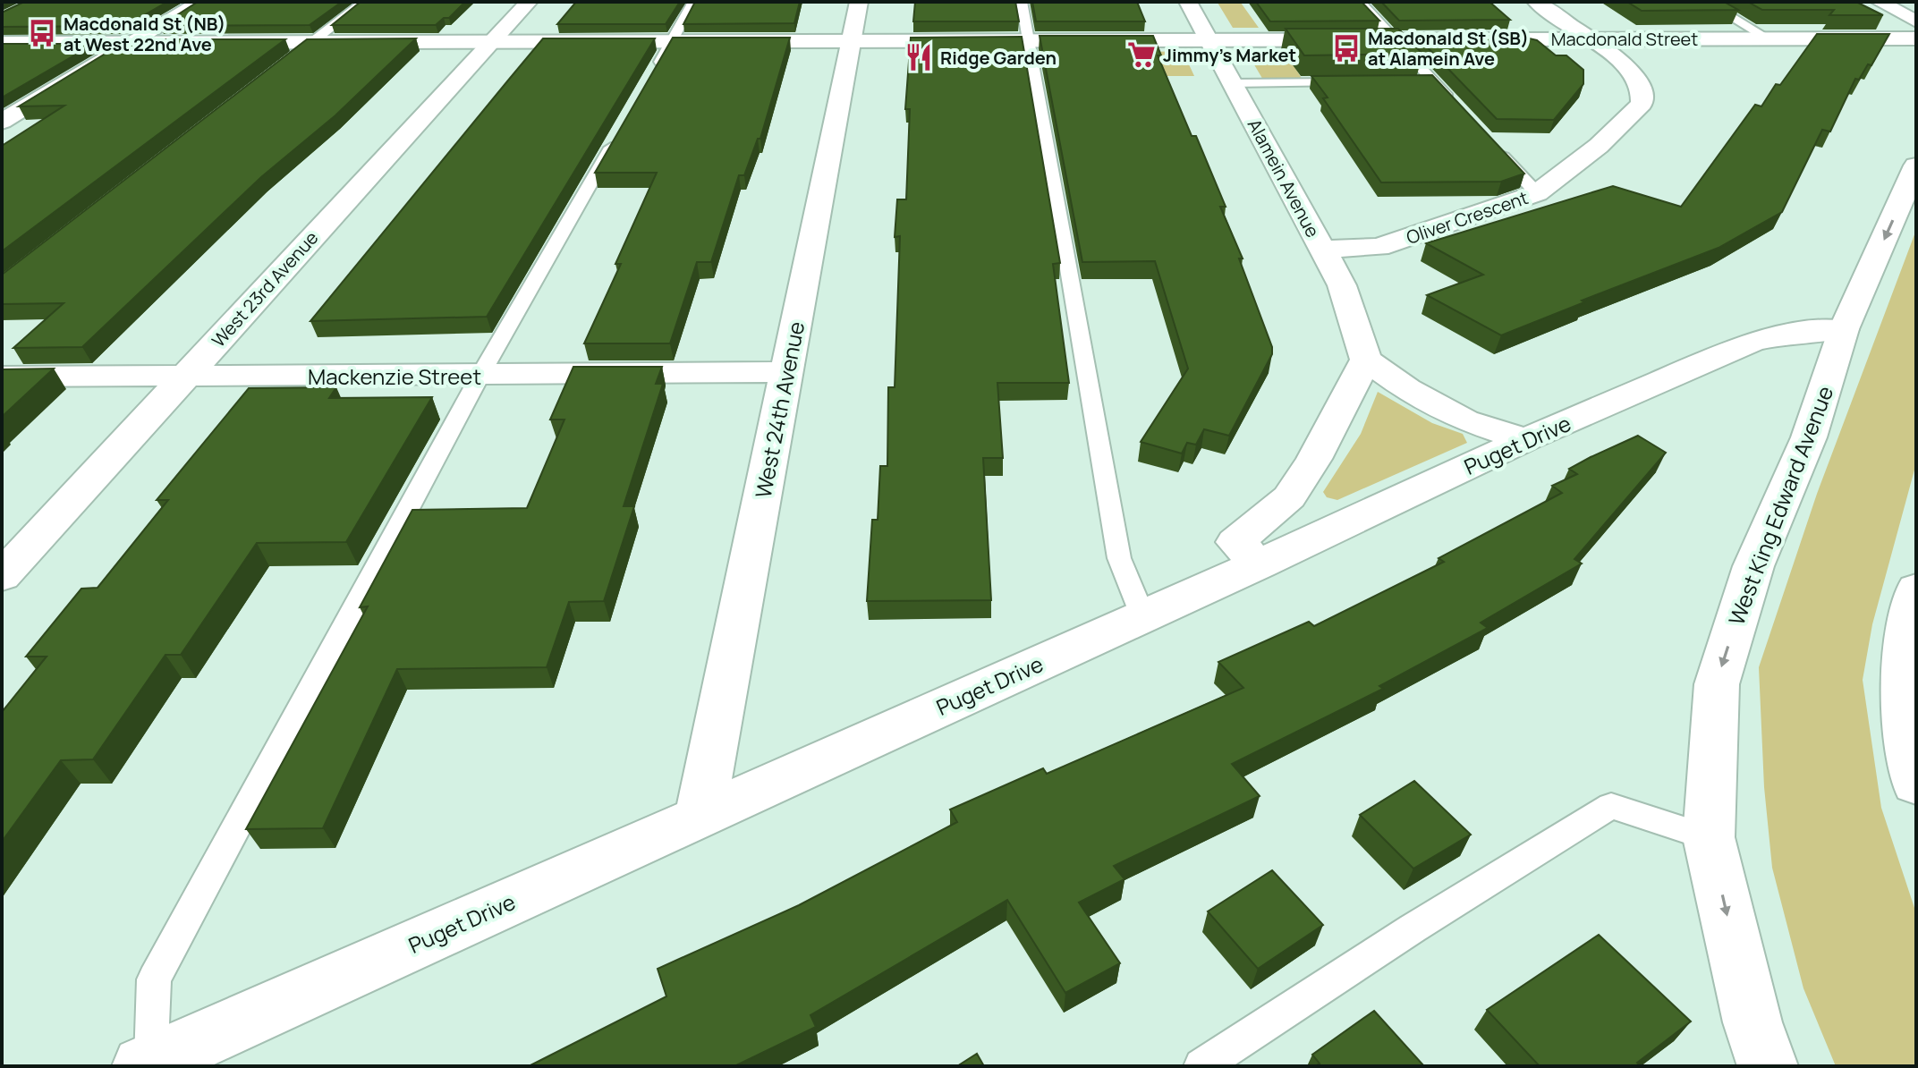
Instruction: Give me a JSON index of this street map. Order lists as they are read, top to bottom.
{
  "streets": {
    "street": [
      "Macdonald Street",
      "Alamein Avenue",
      "Oliver Crescent",
      "West 23rd Avenue",
      "Mackenzie Street",
      "West 24th Avenue",
      "Puget Drive",
      "West King Edward Avenue"
    ]
  },
  "crossings": [
    ["Macdonald Street", "Alamein Avenue"],
    ["Macdonald Street", "Oliver Crescent"],
    ["Macdonald Street", "West 23rd Avenue"],
    ["Macdonald Street", "West 24th Avenue"],
    ["Alamein Avenue", "Oliver Crescent"],
    ["West 23rd Avenue", "Mackenzie Street"],
    ["Mackenzie Street", "West 24th Avenue"],
    ["West 24th Avenue", "Puget Drive"],
    ["Puget Drive", "West King Edward Avenue"]
  ],
  "one_way": ["West King Edward Avenue"],
  "places": {
    "bus stop": ["Macdonald St (NB) at West 22nd Ave", "Macdonald St (SB) at Alamein Ave"],
    "supermarket": ["Jimmy's Market"],
    "restaurant": ["Ridge Garden"]
  }
}
